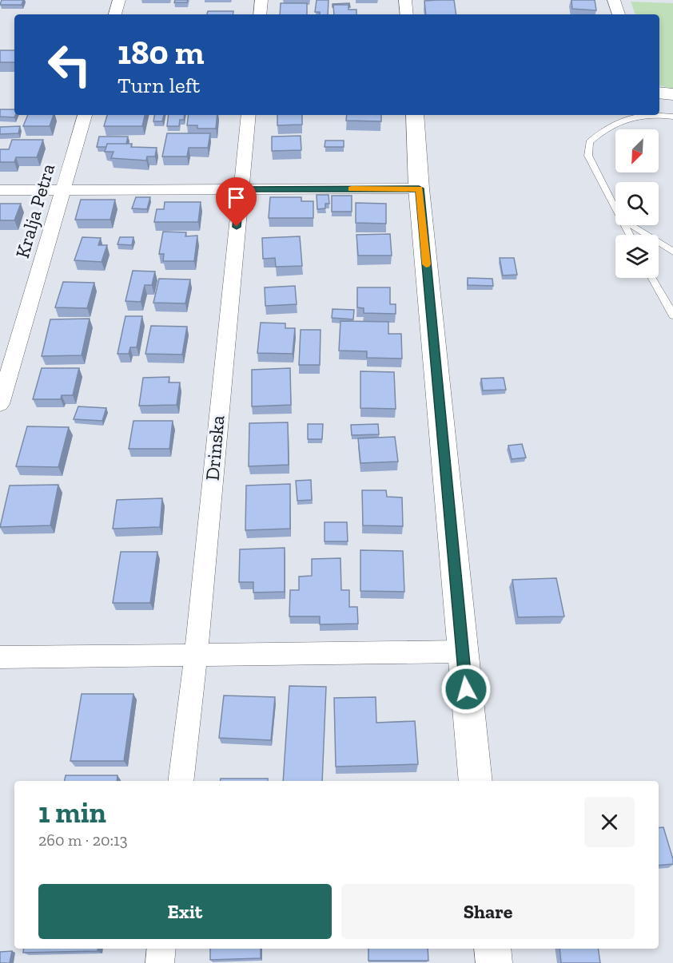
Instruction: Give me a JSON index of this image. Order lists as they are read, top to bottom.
{
  "streets": {
    "street": ["Kralja Petra", "Drinska"]
  },
  "north": "bottom left",
  "page": {
    "turn": ["180 m", "Turn left"],
    "heading": ["1 min", "260 m · 20:13"],
    "buttons": ["Exit", "Share"]
  }
}
